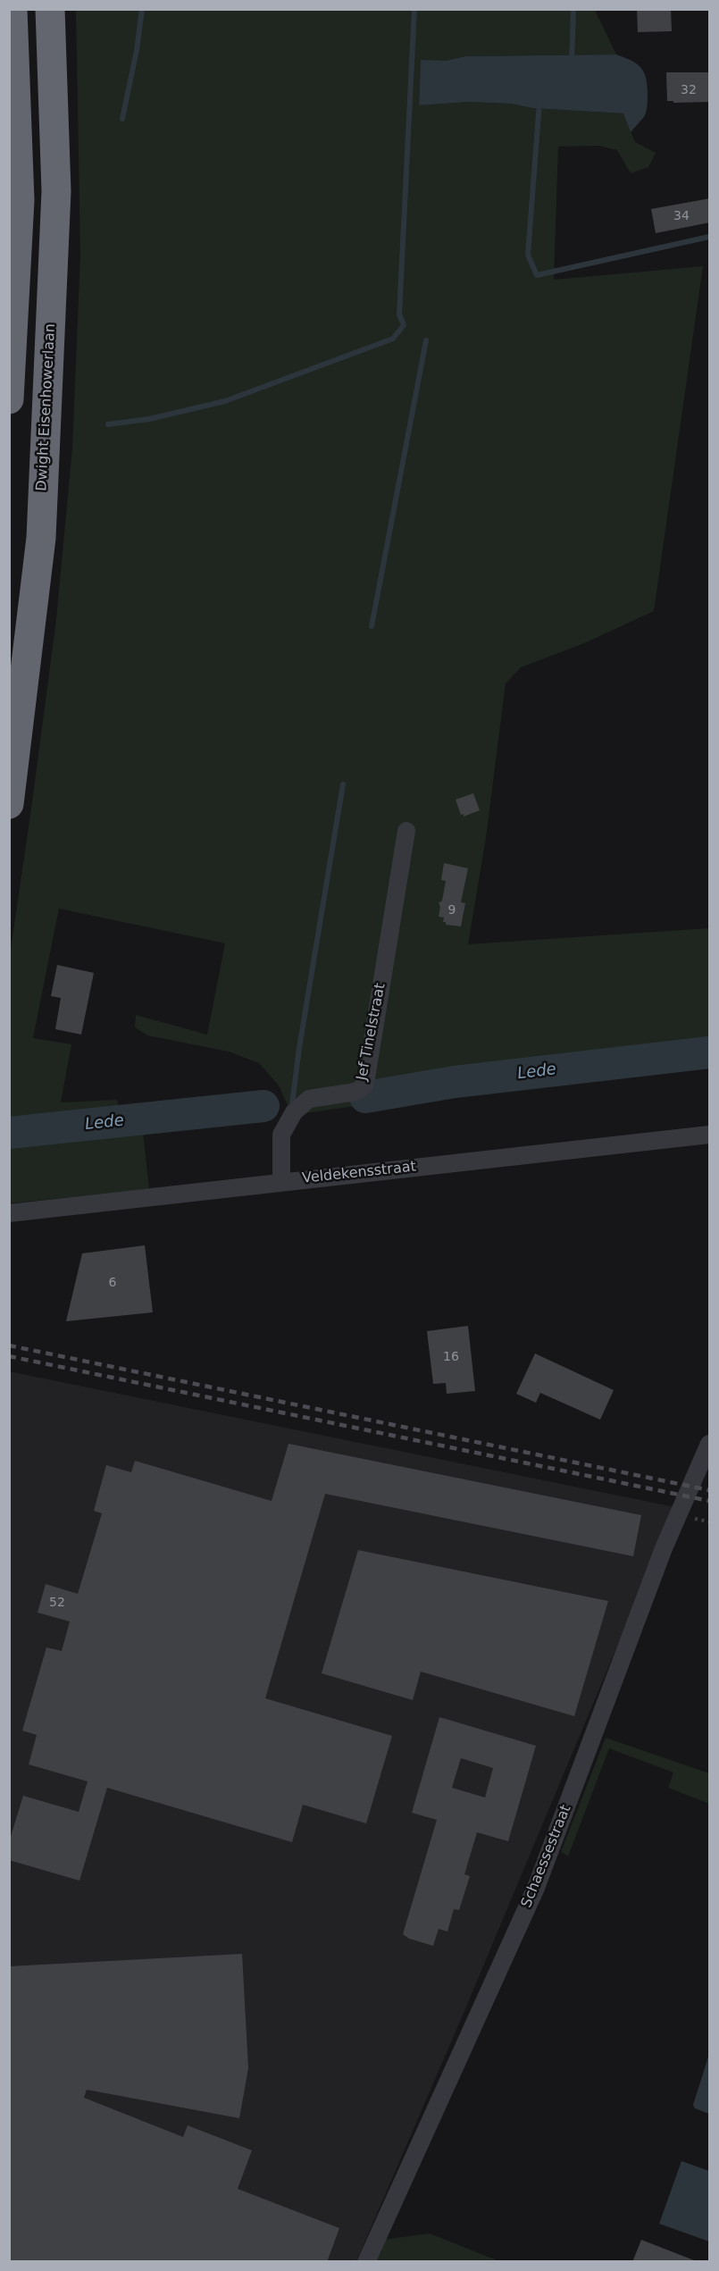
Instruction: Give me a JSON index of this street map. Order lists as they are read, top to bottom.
{
  "streets": {
    "highway": ["Dwight Eisenhowerlaan"],
    "street": ["Jef Tinelstraat", "Veldekensstraat", "Schaessestraat"]
  },
  "crossings": [
    ["Jef Tinelstraat", "Veldekensstraat"]
  ],
  "water": ["Lede"],
  "house_numbers": [
    "32",
    "34",
    "9",
    "6",
    "16",
    "52"
  ]
}
